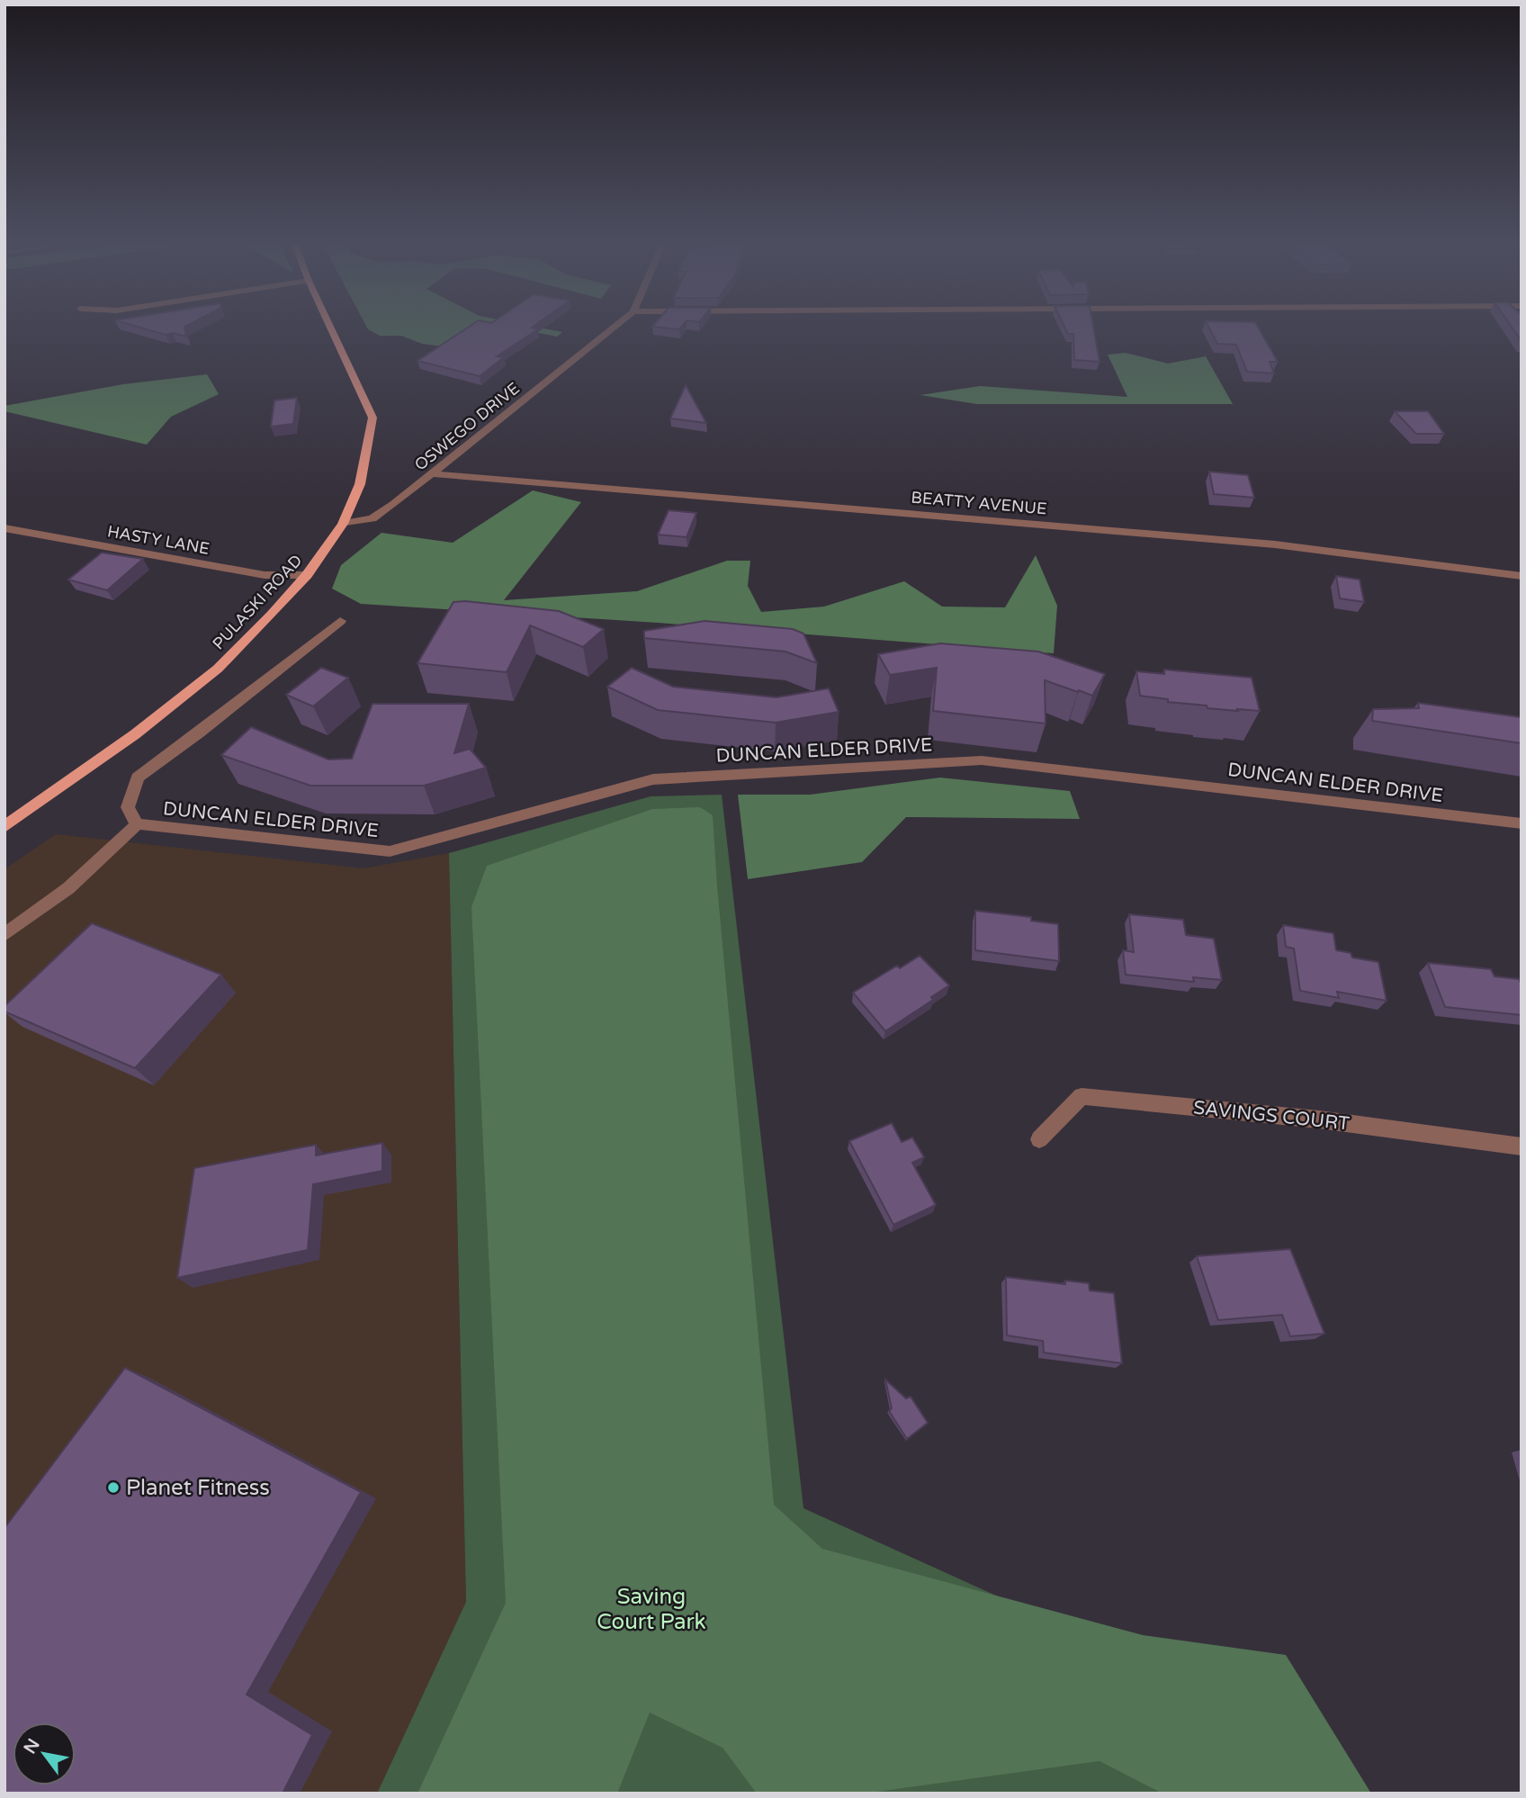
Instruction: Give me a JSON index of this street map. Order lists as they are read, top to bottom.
{
  "streets": {
    "main road": ["PULASKI ROAD"],
    "street": [
      "OSWEGO DRIVE",
      "BEATTY AVENUE",
      "HASTY LANE",
      "DUNCAN ELDER DRIVE",
      "SAVINGS COURT"
    ]
  },
  "crossings": [
    ["OSWEGO DRIVE", "BEATTY AVENUE"],
    ["OSWEGO DRIVE", "PULASKI ROAD"],
    ["HASTY LANE", "PULASKI ROAD"]
  ],
  "parks": ["Saving Court Park"],
  "places": ["Planet Fitness"],
  "north": "top left"
}
